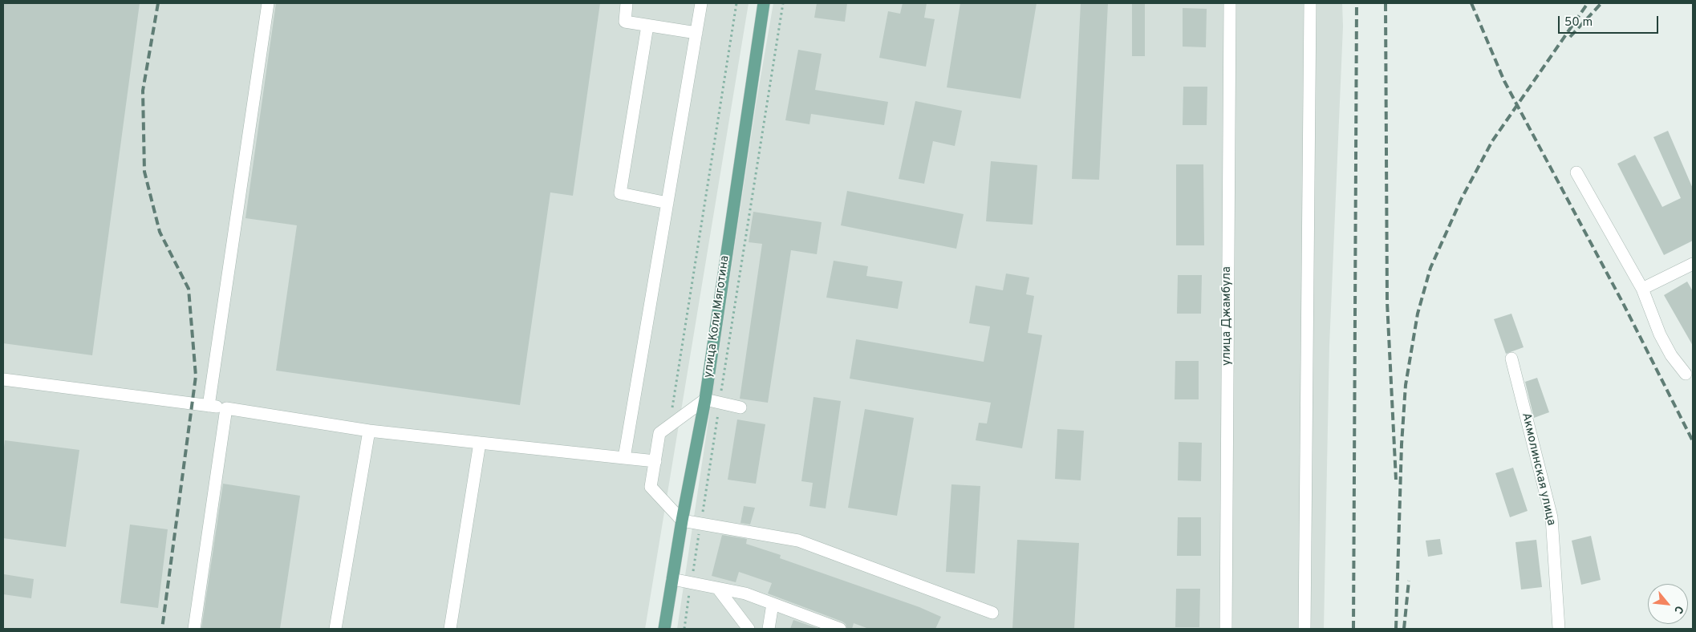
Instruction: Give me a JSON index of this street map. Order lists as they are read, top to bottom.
{
  "streets": {
    "main road": ["улица Коли Мяготина"],
    "street": ["улица Джамбула", "Акмолинская улица"]
  },
  "scale_bar": "50 m",
  "north": "bottom right"
}
